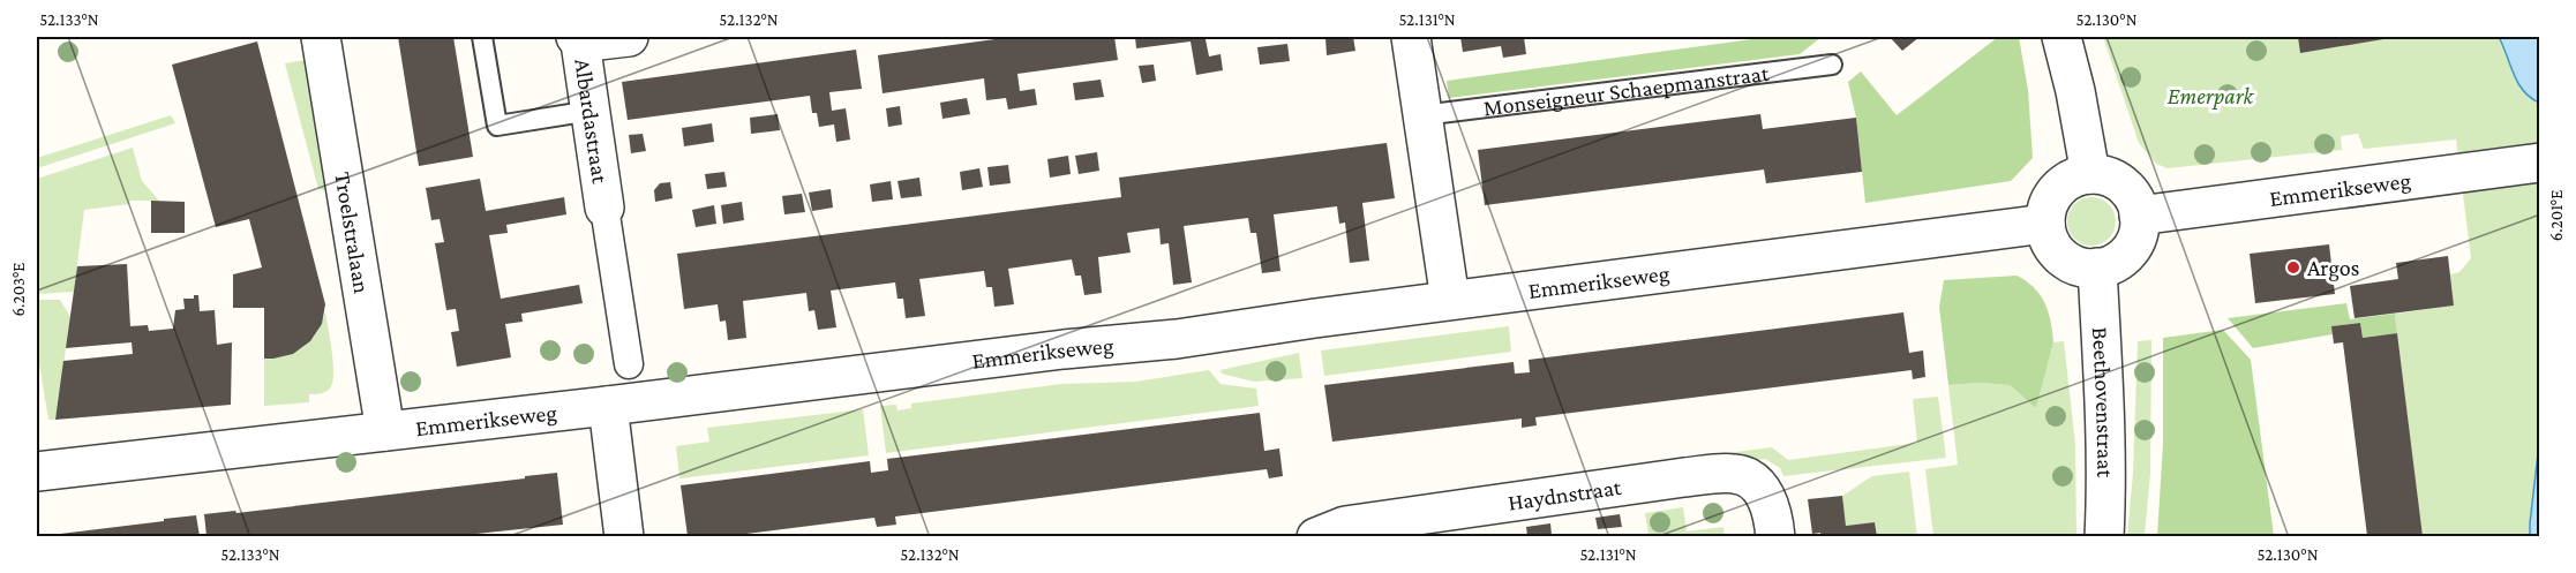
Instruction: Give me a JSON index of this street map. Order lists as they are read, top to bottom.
{
  "streets": {
    "street": [
      "Albardastraat",
      "Emmerikseweg",
      "Troelstralaan",
      "Beethovenstraat",
      "Haydnstraat"
    ],
    "lane": ["Monseigneur Schaepmanstraat"]
  },
  "crossings": [
    ["Emmerikseweg", "Troelstralaan"],
    ["Emmerikseweg", "Beethovenstraat"]
  ],
  "parks": ["Emerpark"],
  "places": ["Argos"],
  "coordinates": [
    "52.133°N",
    "52.132°N",
    "52.131°N",
    "52.130°N",
    "6.201°E",
    "6.203°E"
  ]
}
